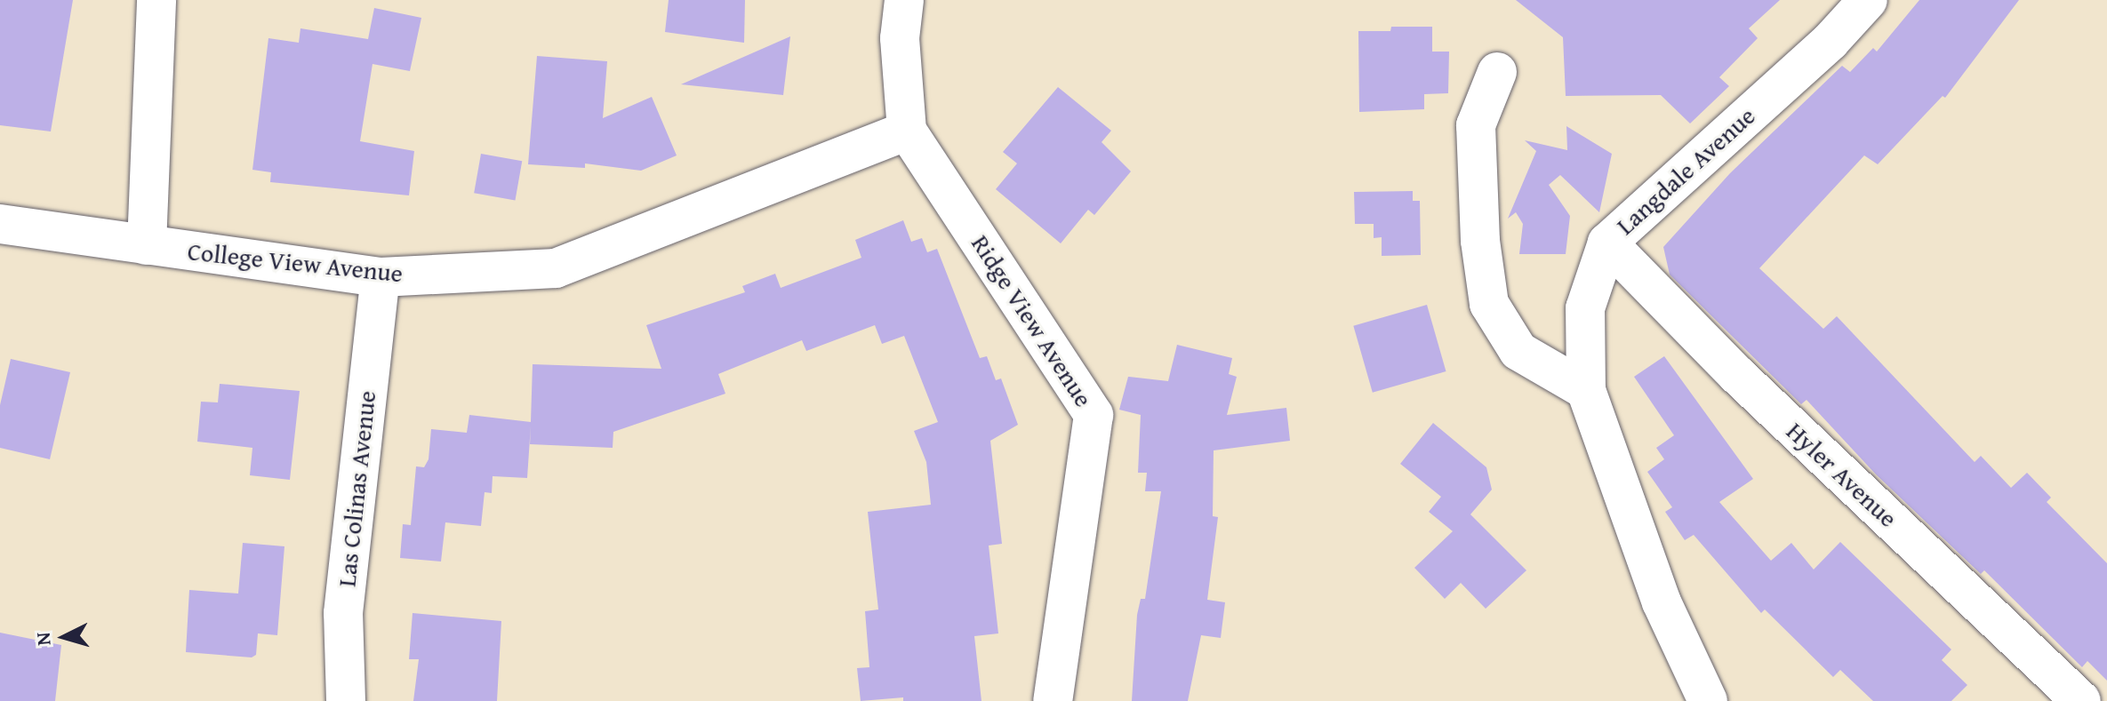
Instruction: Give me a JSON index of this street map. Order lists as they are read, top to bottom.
{
  "streets": {
    "street": [
      "Langdale Avenue",
      "College View Avenue",
      "Ridge View Avenue",
      "Hyler Avenue",
      "Las Colinas Avenue"
    ]
  },
  "crossings": [
    ["Langdale Avenue", "Hyler Avenue"],
    ["College View Avenue", "Ridge View Avenue"],
    ["College View Avenue", "Las Colinas Avenue"]
  ],
  "north": "left"
}
